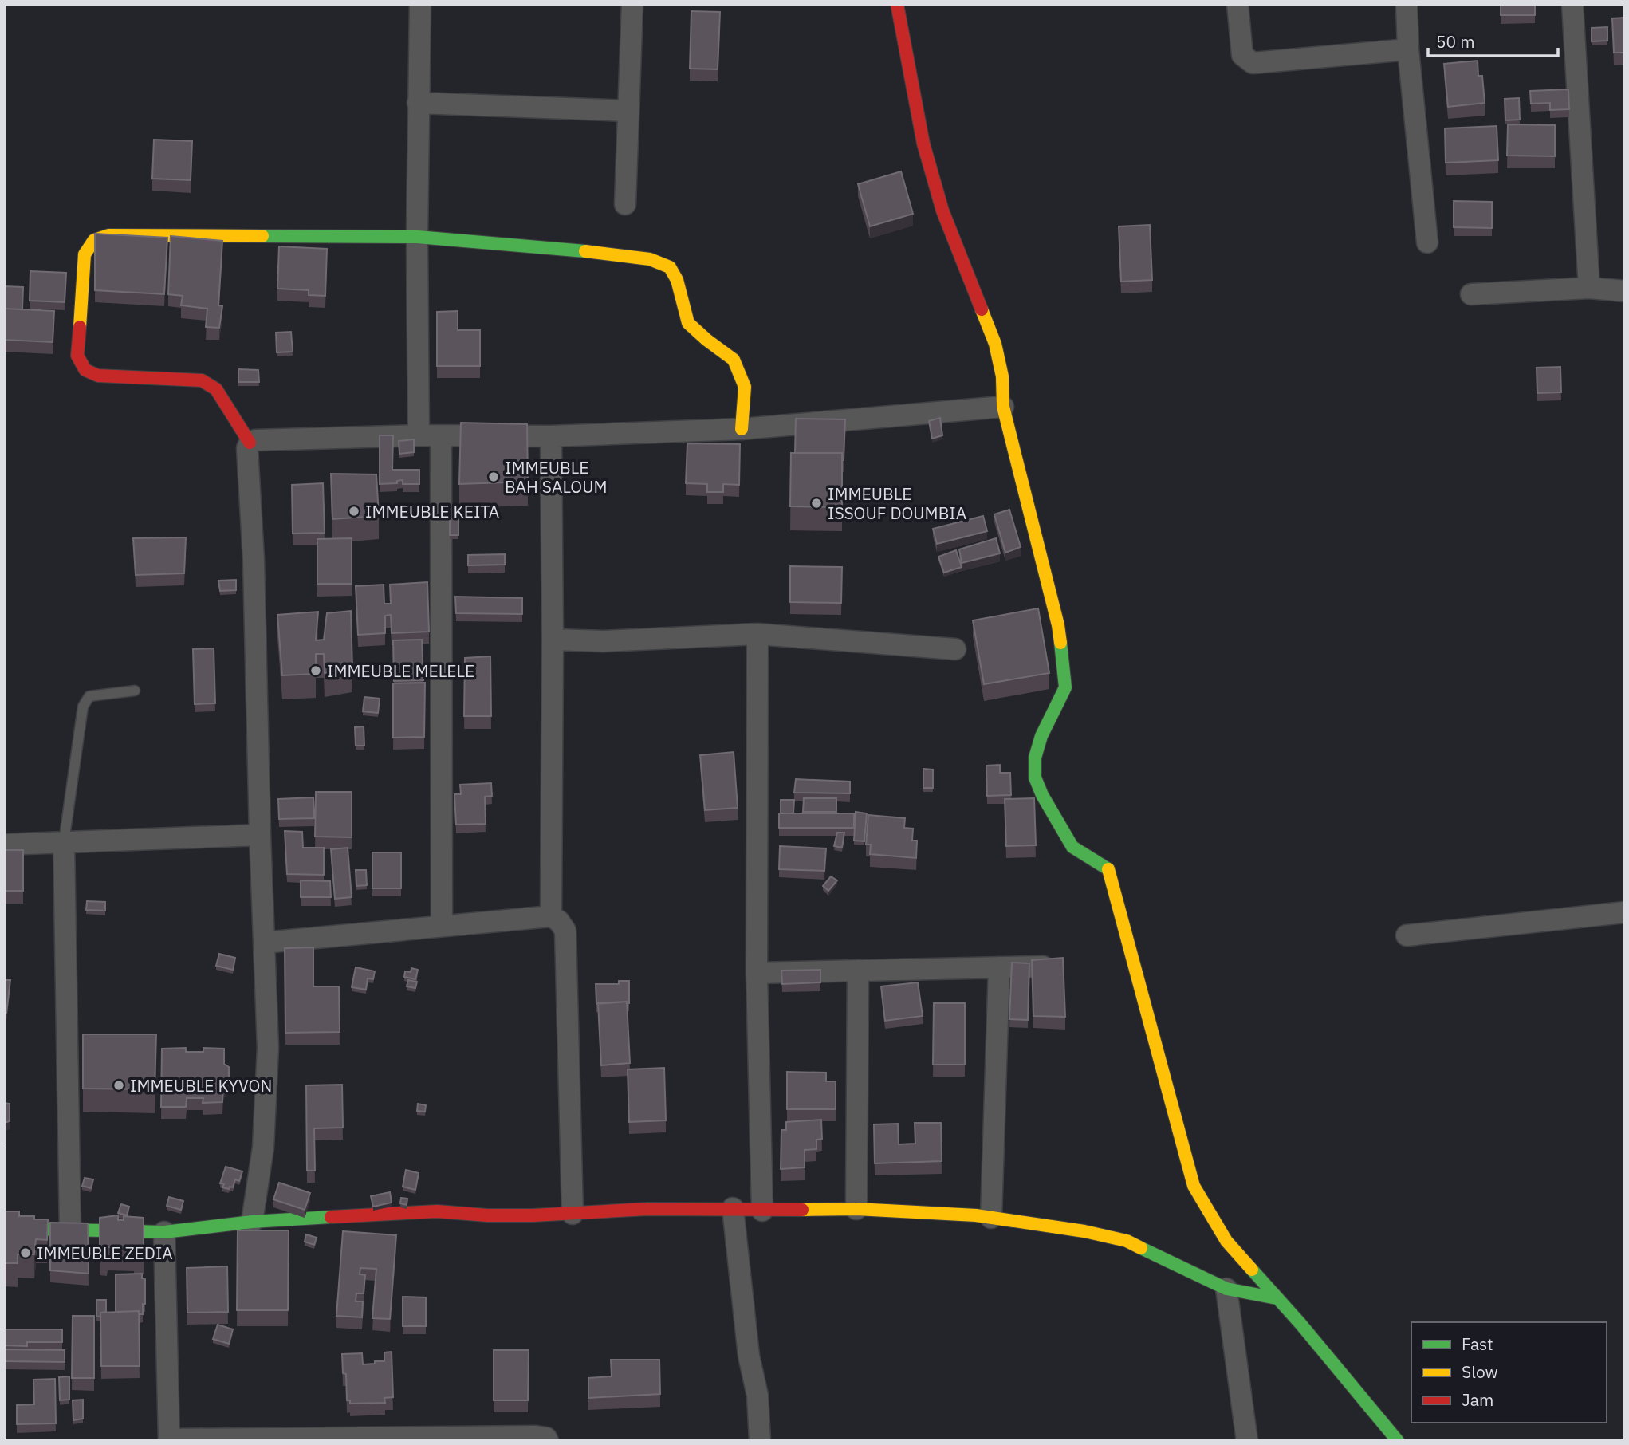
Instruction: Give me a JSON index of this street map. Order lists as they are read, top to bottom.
{
  "places": [
    "IMMEUBLE BAH SALOUM",
    "IMMEUBLE ISSOUF DOUMBIA",
    "IMMEUBLE KEITA",
    "IMMEUBLE MELELE",
    "IMMEUBLE KYVON",
    "IMMEUBLE ZEDIA"
  ],
  "legend": ["Fast", "Slow", "Jam"],
  "scale_bar": "50 m"
}
